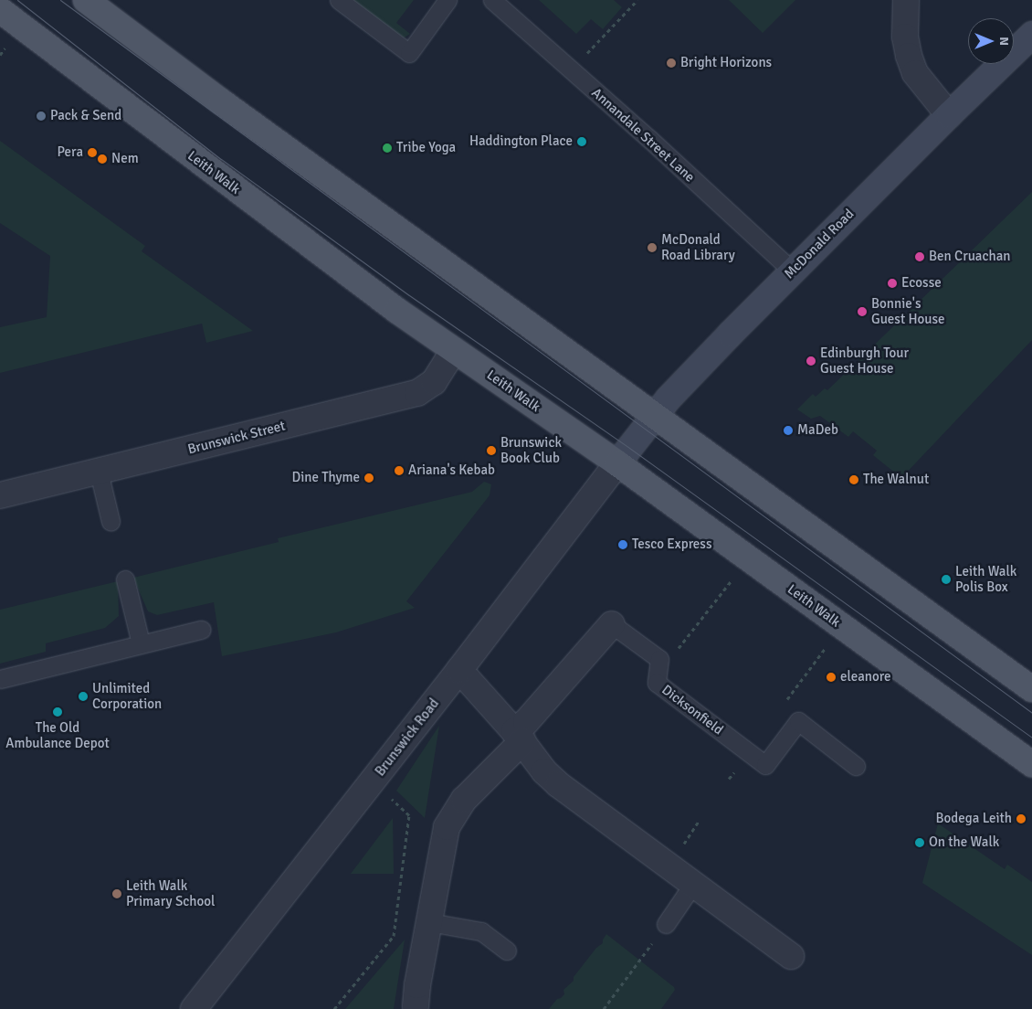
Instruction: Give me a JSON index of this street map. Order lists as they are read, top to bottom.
{
  "streets": {
    "main road": ["Leith Walk"],
    "street": ["McDonald Road", "Brunswick Street", "Brunswick Road"],
    "lane": ["Annandale Street Lane", "Dicksonfield"]
  },
  "crossings": [
    ["Annandale Street Lane", "McDonald Road"],
    ["Leith Walk", "McDonald Road"],
    ["Leith Walk", "Brunswick Street"],
    ["Leith Walk", "Brunswick Road"],
    ["McDonald Road", "Brunswick Road"]
  ],
  "places": [
    "Bright Horizons",
    "Pack & Send",
    "Haddington Place",
    "Tribe Yoga",
    "Pera",
    "Nem",
    "McDonald Road Library",
    "Ben Cruachan",
    "Ecosse",
    "Bonnie's Guest House",
    "Edinburgh Tour Guest House",
    "MaDeb",
    "Brunswick Book Club",
    "Ariana's Kebab",
    "Dine Thyme",
    "The Walnut",
    "Tesco Express",
    "Leith Walk Polis Box",
    "eleanore",
    "Unlimited Corporation",
    "The Old Ambulance Depot",
    "Bodega Leith",
    "On the Walk",
    "Leith Walk Primary School"
  ],
  "north": "right"
}
